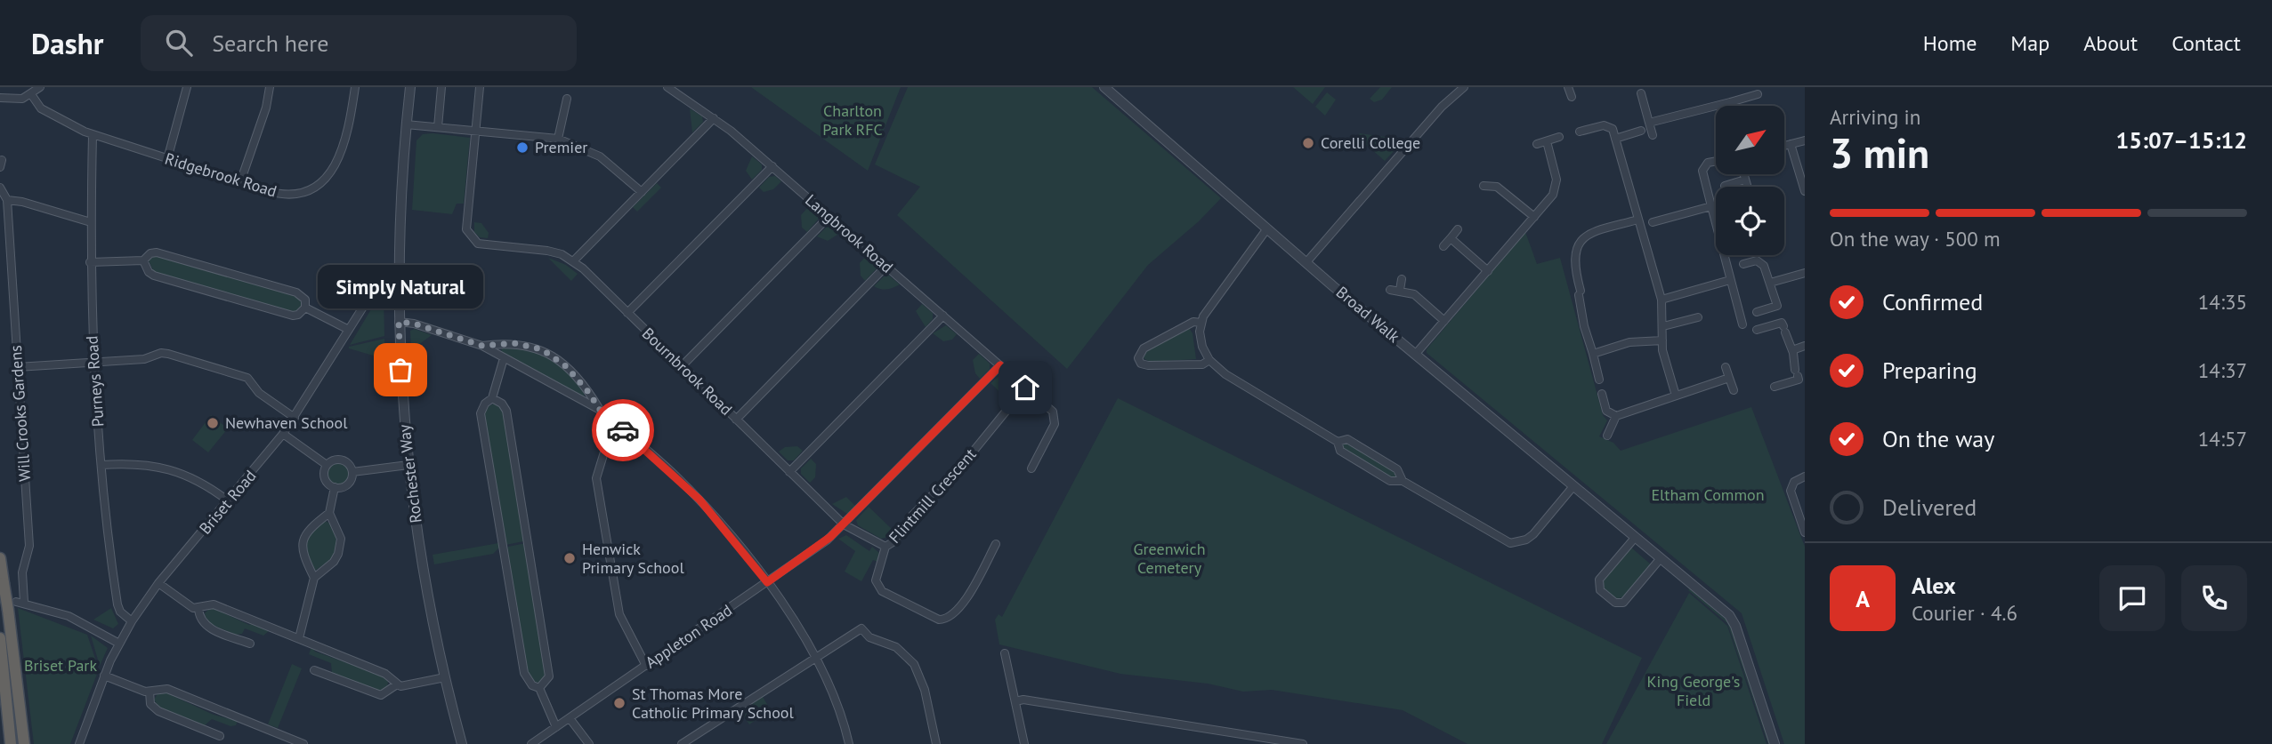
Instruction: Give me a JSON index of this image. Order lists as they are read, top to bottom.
{
  "streets": {
    "street": [
      "Ridgebrook Road",
      "Langbrook Road",
      "Broad Walk",
      "Bournbrook Road",
      "Purneys Road",
      "Will Crooks Gardens",
      "Rochester Way",
      "Flintmill Crescent",
      "Briset Road",
      "Appleton Road"
    ]
  },
  "crossings": [
    ["Ridgebrook Road", "Purneys Road"],
    ["Langbrook Road", "Flintmill Crescent"],
    ["Langbrook Road", "Appleton Road"],
    ["Bournbrook Road", "Flintmill Crescent"],
    ["Bournbrook Road", "Appleton Road"],
    ["Purneys Road", "Briset Road"],
    ["Rochester Way", "Briset Road"]
  ],
  "parks": [
    "Charlton Park RFC",
    "Eltham Common",
    "Greenwich Cemetery",
    "Briset Park",
    "King George's Field"
  ],
  "places": [
    "Corelli College",
    "Premier",
    "Simply Natural",
    "Newhaven School",
    "Henwick Primary School",
    "St Thomas More Catholic Primary School"
  ],
  "north": "top right",
  "page": {
    "header": "Dashr",
    "search": "Search here",
    "nav": [
      "Home",
      "Map",
      "About",
      "Contact"
    ],
    "heading": ["3 min", "Arriving in", "15:07–15:12"],
    "panel": ["Alex", "Courier · 4.6"],
    "bar": "On the way · 500 m",
    "bubble": "Simply Natural",
    "list": [
      ["Confirmed", "14:35"],
      ["Preparing", "14:37"],
      ["On the way", "14:57"],
      "Delivered"
    ],
    "round": "A"
  }
}
